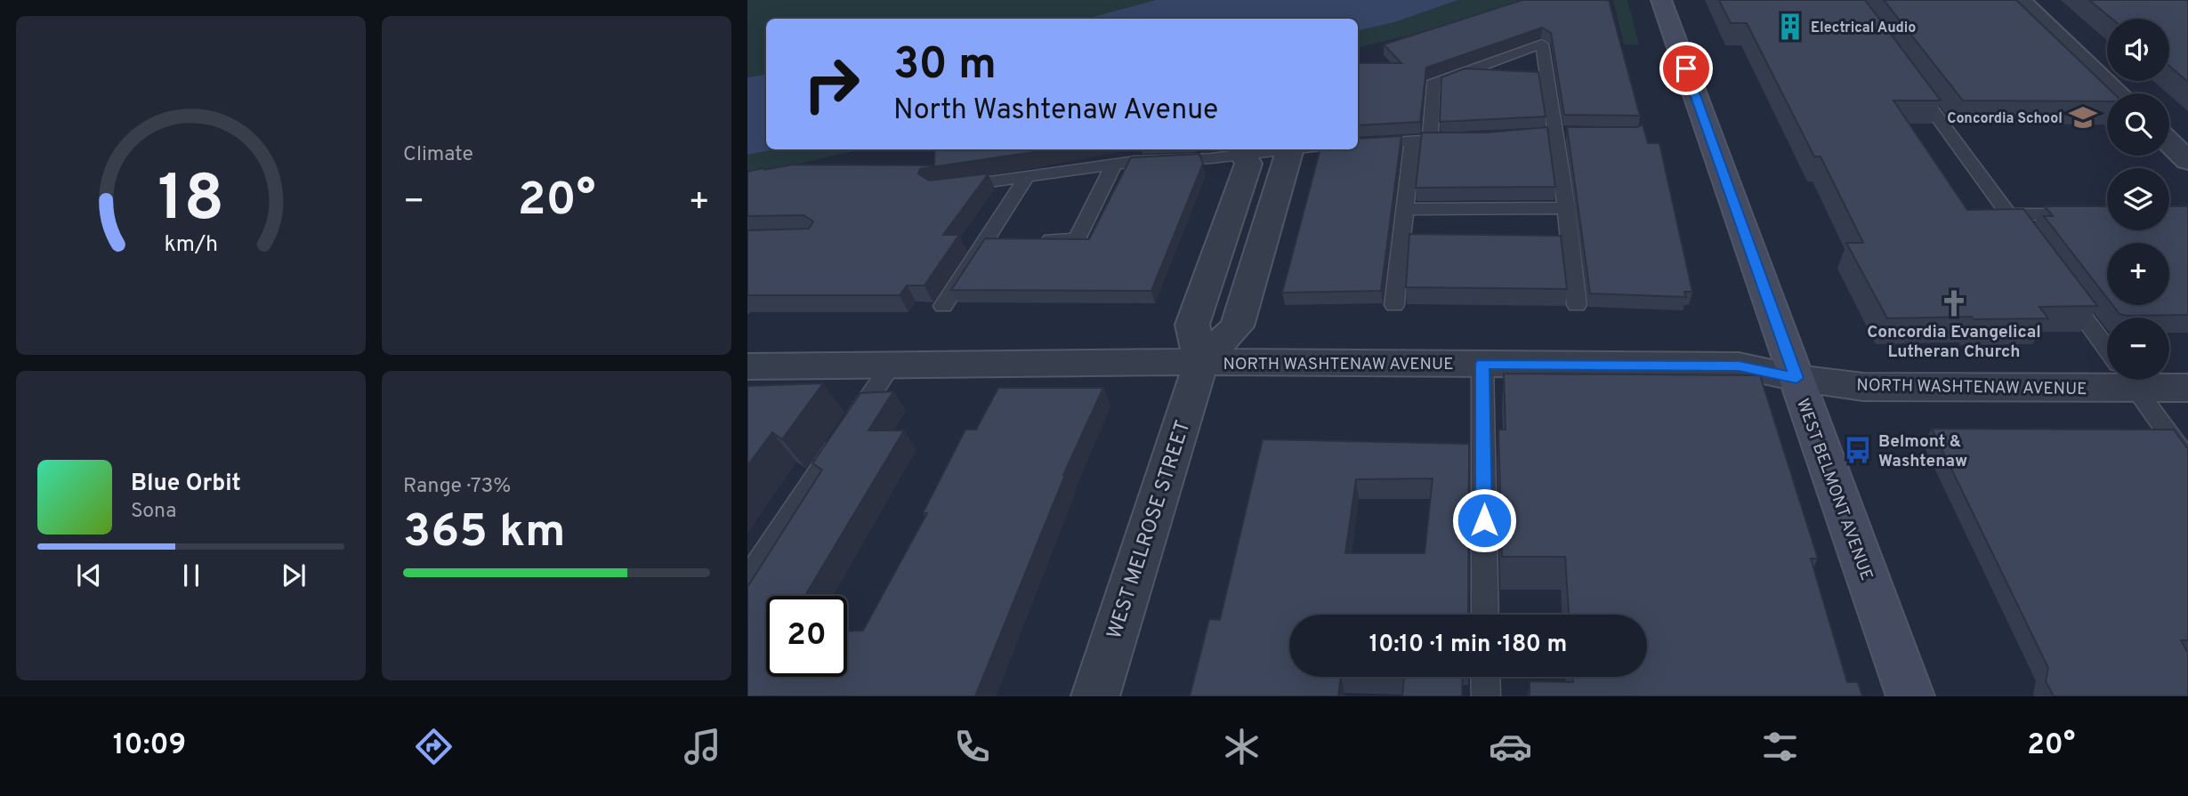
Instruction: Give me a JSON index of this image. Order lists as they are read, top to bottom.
{
  "streets": {
    "main road": ["WEST BELMONT AVENUE"],
    "street": ["NORTH WASHTENAW AVENUE", "WEST MELROSE STREET"]
  },
  "crossings": [
    ["NORTH WASHTENAW AVENUE", "WEST BELMONT AVENUE"],
    ["NORTH WASHTENAW AVENUE", "WEST MELROSE STREET"]
  ],
  "places": {
    "building": ["Electrical Audio"],
    "school or university": ["Concordia School"],
    "church": ["Concordia Evangelical Lutheran Church"],
    "bus stop": ["Belmont & Washtenaw"]
  },
  "page": {
    "tile": [
      "Climate",
      ["Range · 73%", "365 km"]
    ],
    "map_buttons": ["+", "−"],
    "turn": ["30 m", "North Washtenaw Avenue"],
    "heat": ["−", "20°", "+"],
    "song": ["Blue Orbit", "Sona"],
    "limit": "20",
    "trip": "10:10 · 1 min · 180 m",
    "tabs": ["10:09", "20°"],
    "gauge": ["18", "km/h"]
  }
}
